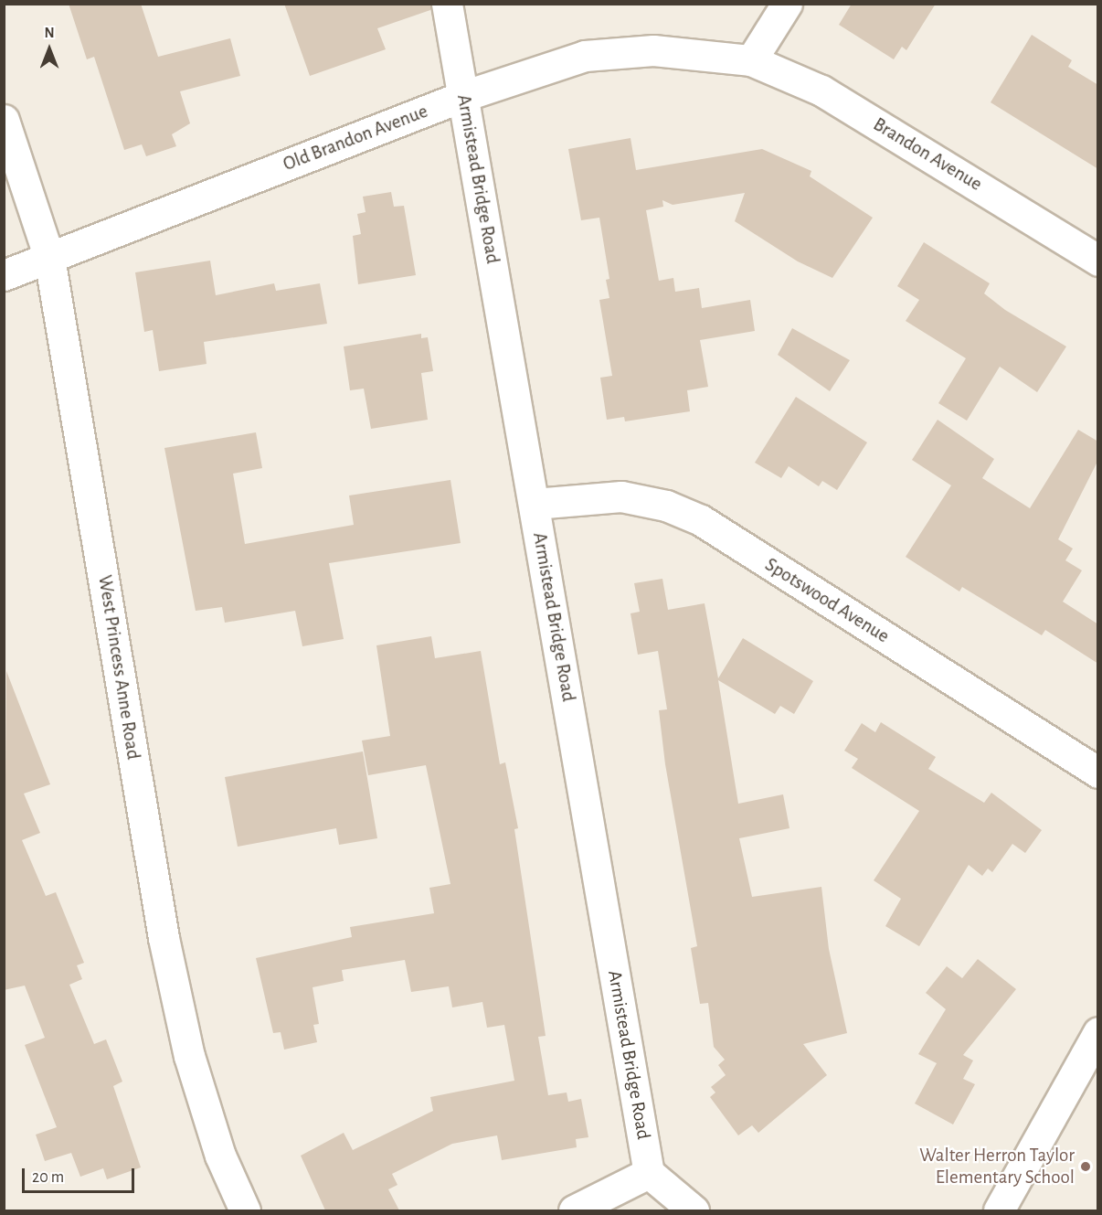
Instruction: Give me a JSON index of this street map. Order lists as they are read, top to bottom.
{
  "streets": {
    "street": [
      "Old Brandon Avenue",
      "Brandon Avenue",
      "Armistead Bridge Road",
      "Spotswood Avenue",
      "West Princess Anne Road"
    ]
  },
  "crossings": [
    ["Old Brandon Avenue", "Brandon Avenue"],
    ["Old Brandon Avenue", "Armistead Bridge Road"],
    ["Old Brandon Avenue", "West Princess Anne Road"],
    ["Armistead Bridge Road", "Spotswood Avenue"]
  ],
  "places": ["Walter Herron Taylor Elementary School"],
  "scale_bar": "20 m",
  "north": "top"
}
